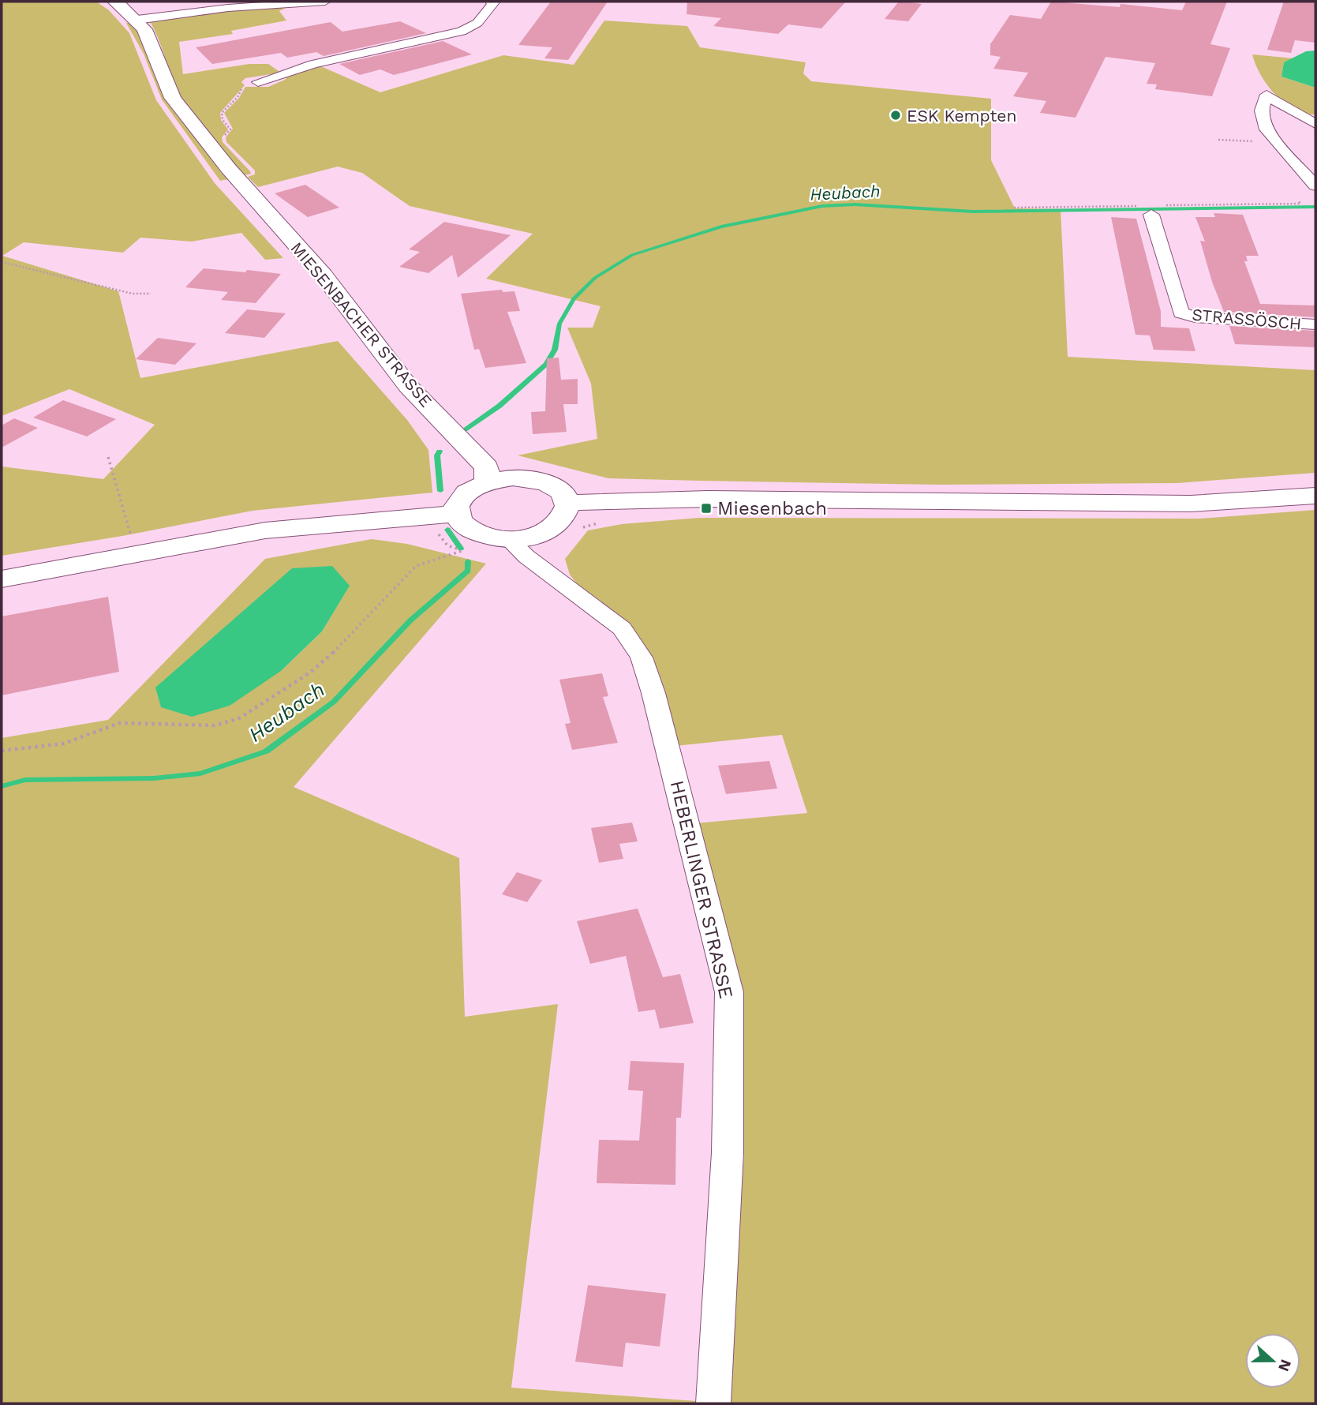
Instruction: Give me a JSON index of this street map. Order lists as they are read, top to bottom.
{
  "streets": {
    "street": ["STRASSÖSCH", "MIESENBACHER STRASSE", "HEBERLINGER STRASSE"]
  },
  "crossings": [
    ["MIESENBACHER STRASSE", "HEBERLINGER STRASSE"]
  ],
  "water": ["Heubach"],
  "places": {
    "other": ["ESK Kempten"],
    "transit": ["Miesenbach"]
  },
  "north": "right"
}
